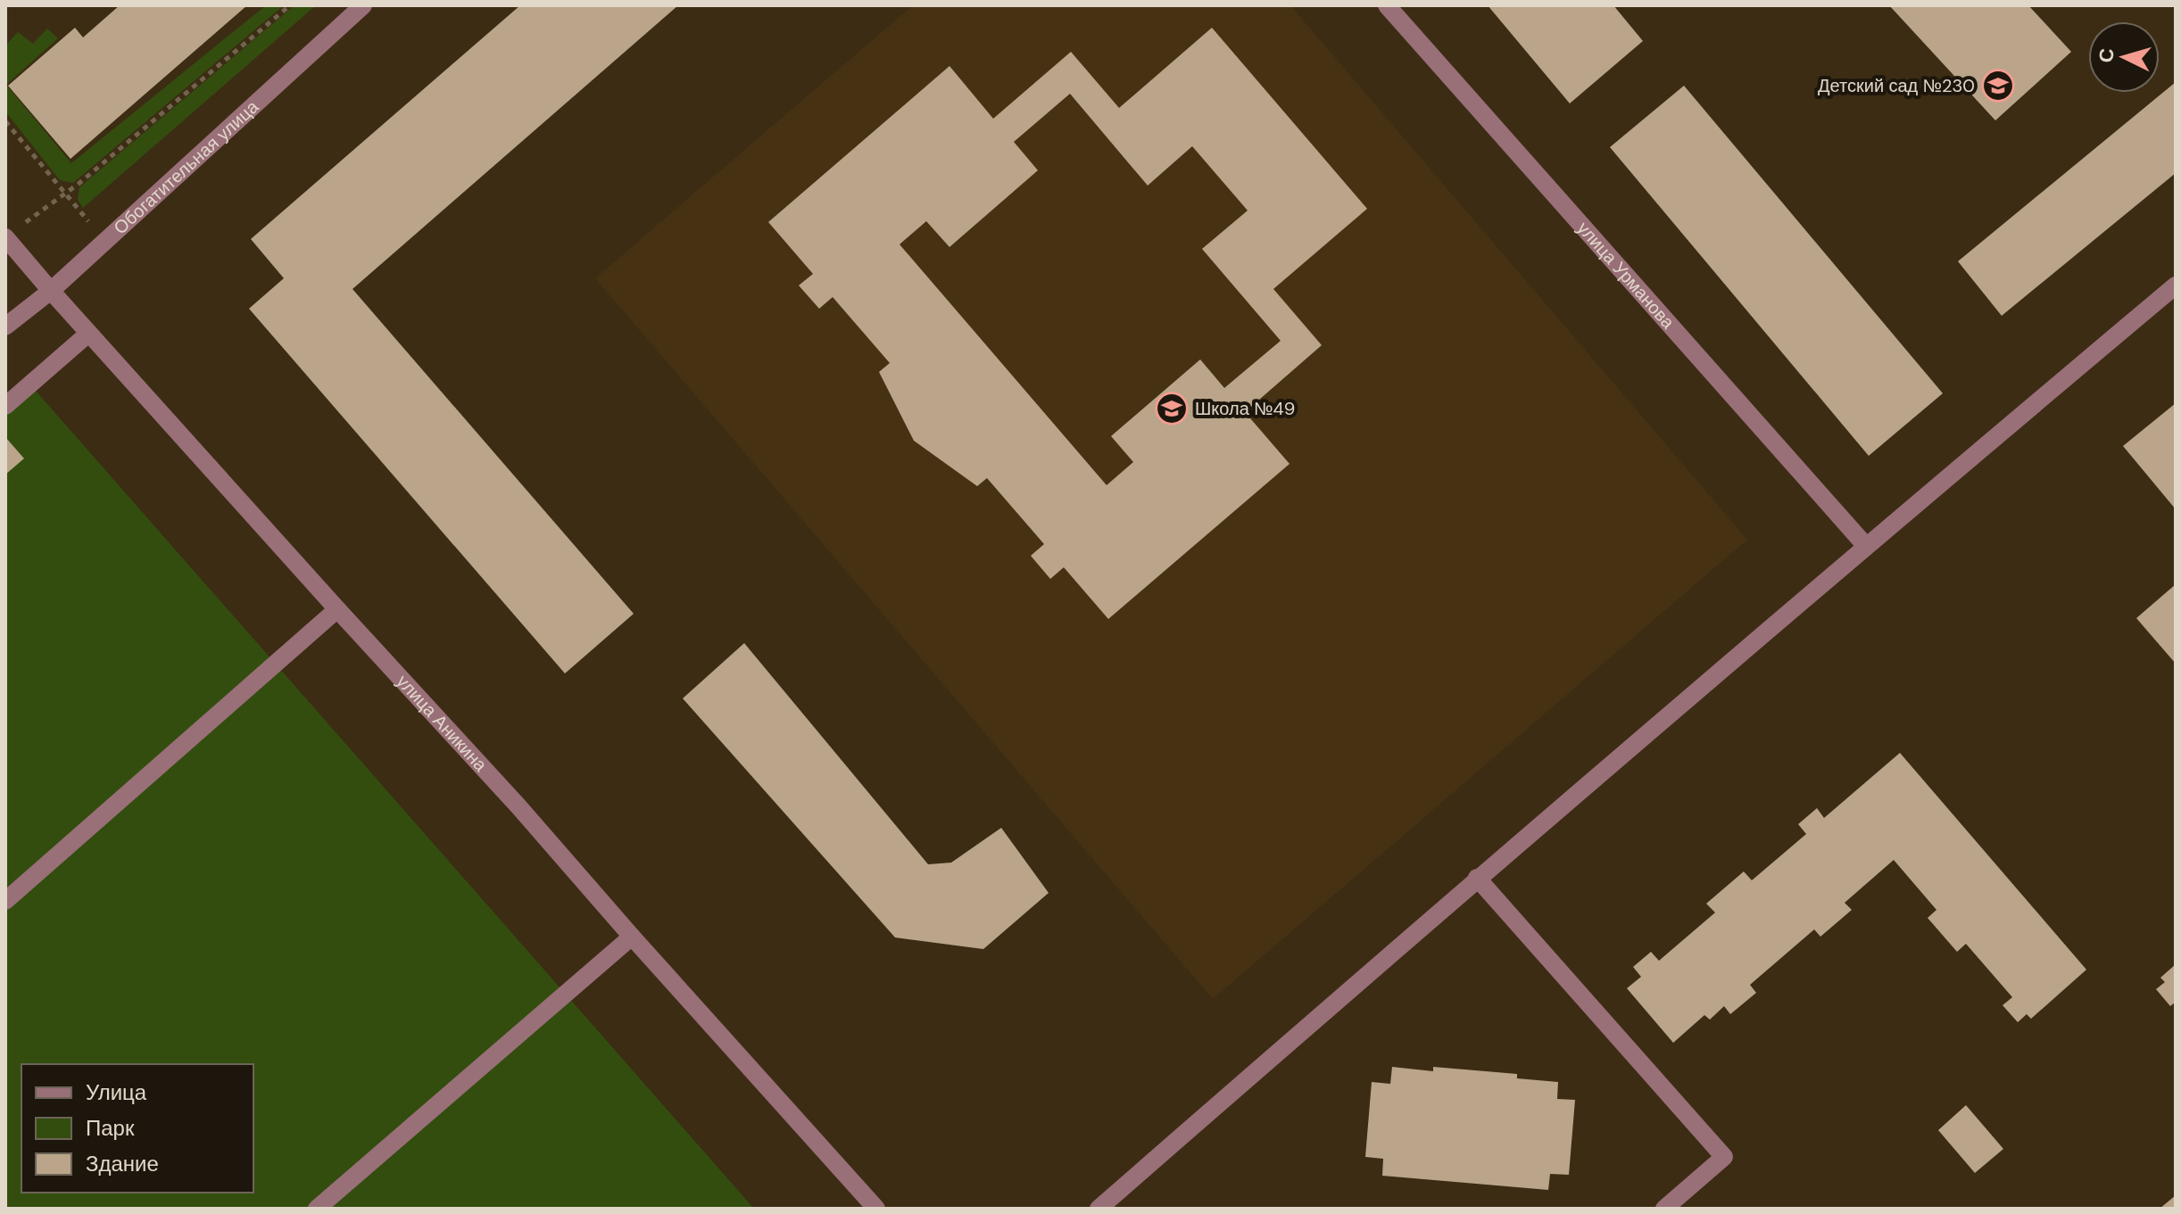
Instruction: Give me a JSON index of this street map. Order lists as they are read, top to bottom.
{
  "streets": {
    "street": ["Обогатительная улица", "улица Урманова", "улица Аникина"]
  },
  "crossings": [
    ["Обогатительная улица", "улица Аникина"]
  ],
  "places": {
    "school or university": ["Детский сад №230", "Школа №49"]
  },
  "legend": ["Улица", "Парк", "Здание"],
  "north": "left"
}
